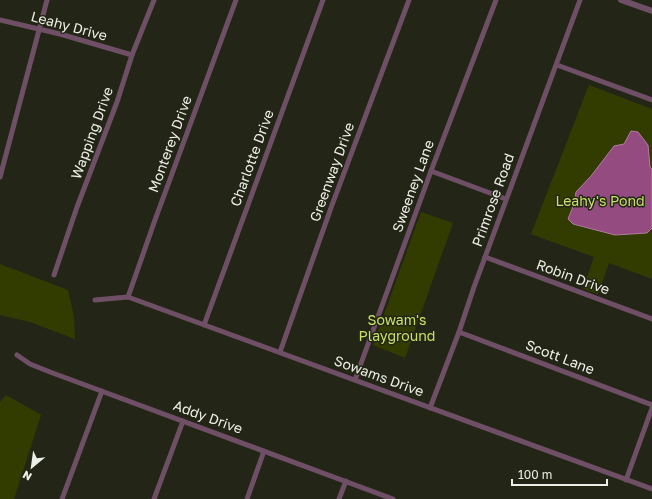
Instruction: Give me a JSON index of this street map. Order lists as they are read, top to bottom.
{
  "streets": {
    "street": [
      "Leahy Drive",
      "Wapping Drive",
      "Monterey Drive",
      "Charlotte Drive",
      "Greenway Drive",
      "Sweeney Lane",
      "Primrose Road",
      "Robin Drive",
      "Scott Lane",
      "Sowams Drive",
      "Addy Drive"
    ]
  },
  "crossings": [
    ["Leahy Drive", "Wapping Drive"],
    ["Monterey Drive", "Sowams Drive"],
    ["Charlotte Drive", "Sowams Drive"],
    ["Greenway Drive", "Sowams Drive"],
    ["Sweeney Lane", "Sowams Drive"],
    ["Primrose Road", "Robin Drive"],
    ["Primrose Road", "Scott Lane"],
    ["Primrose Road", "Sowams Drive"]
  ],
  "parks": ["Leahy's Pond", "Sowam's Playground"],
  "scale_bar": "100 m",
  "north": "bottom left"
}
